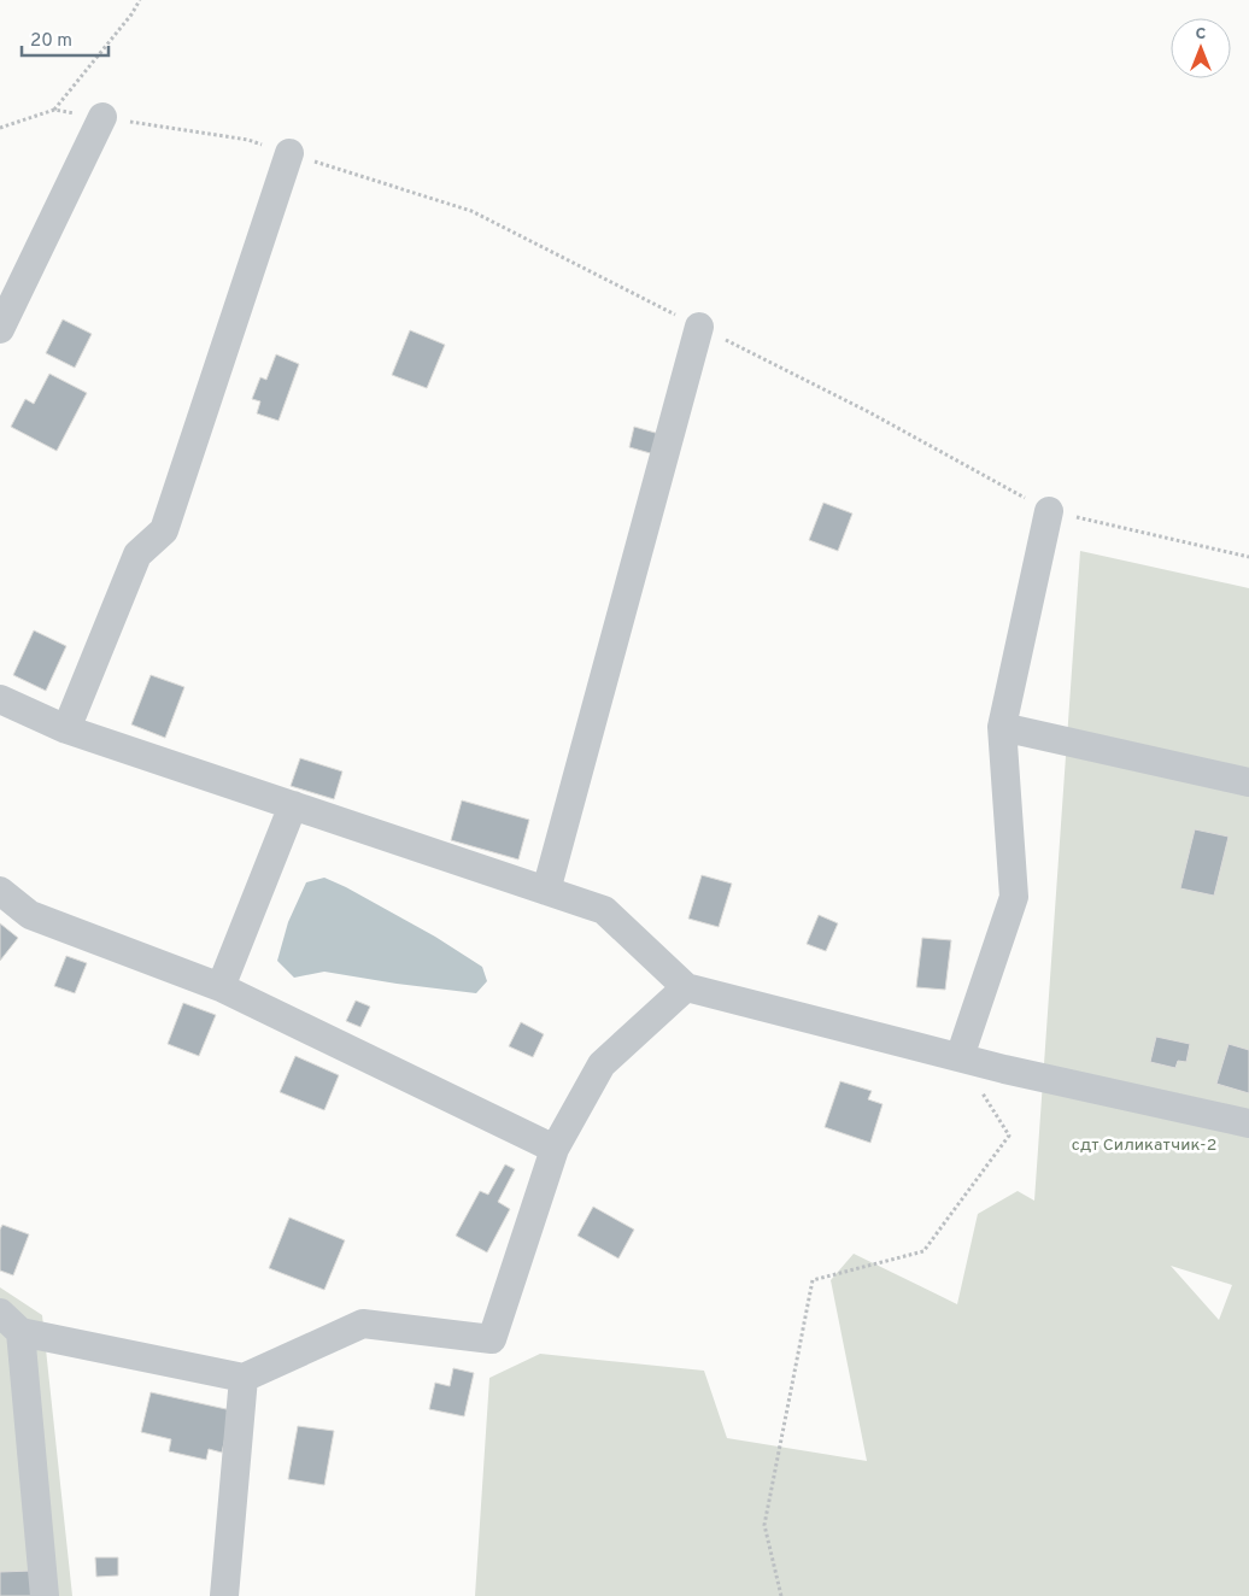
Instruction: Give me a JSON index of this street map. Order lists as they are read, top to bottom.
{
  "parks": ["сдт Силикатчик-2"],
  "scale_bar": "20 m",
  "north": "top"
}
